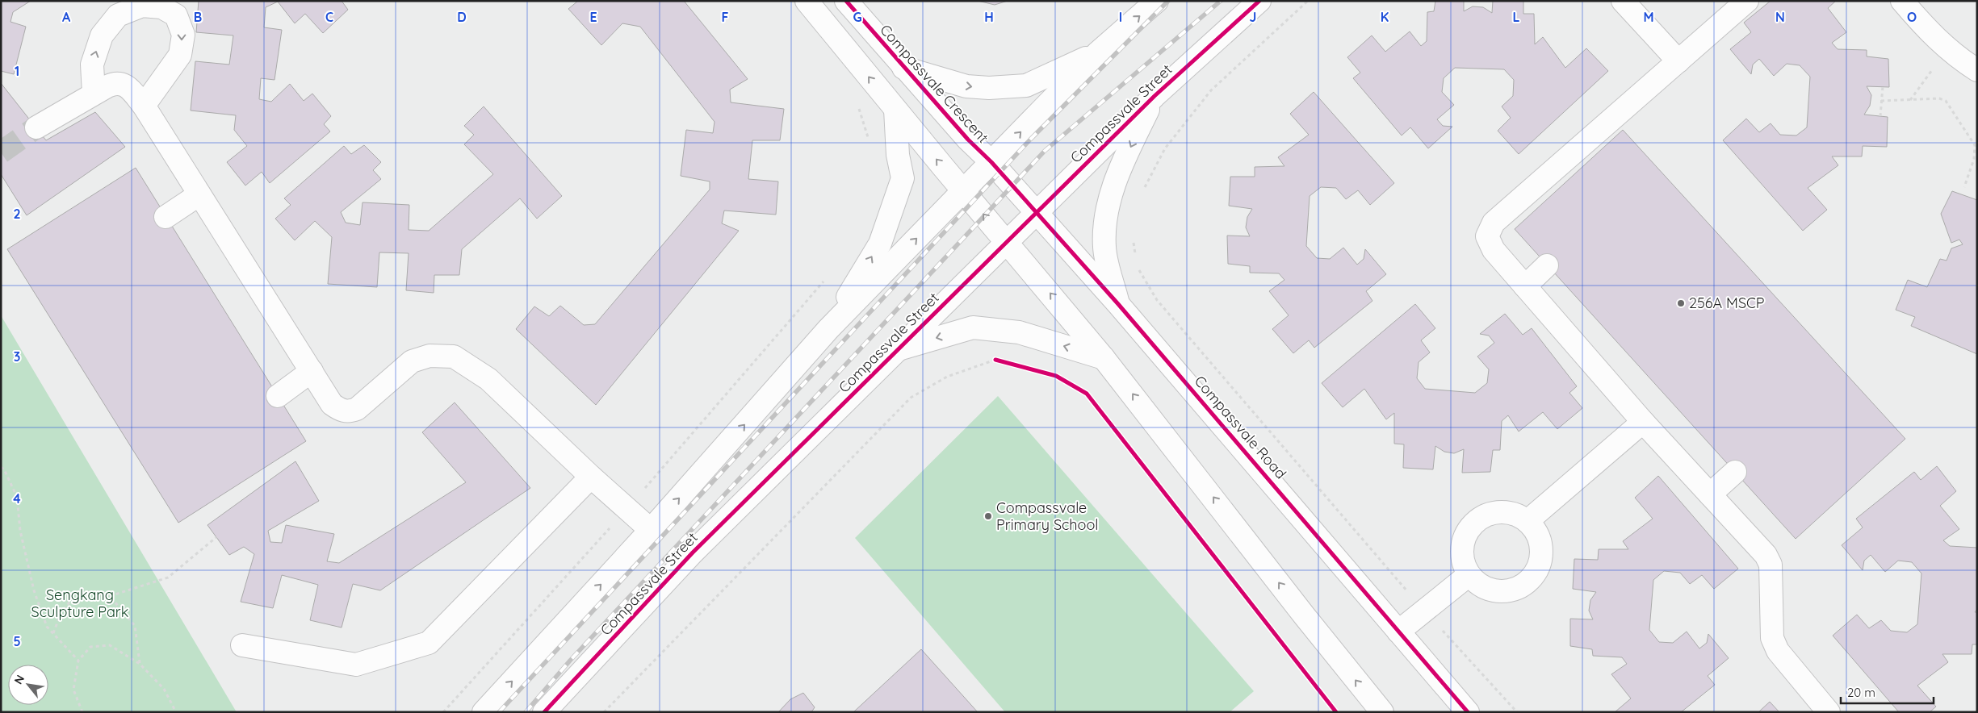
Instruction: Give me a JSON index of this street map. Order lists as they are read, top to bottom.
{
  "streets": {
    "street": ["Compassvale Crescent", "Compassvale Street", "Compassvale Road"]
  },
  "crossings": [
    ["Compassvale Crescent", "Compassvale Road"],
    ["Compassvale Street", "Compassvale Road"]
  ],
  "parks": ["Sengkang Sculpture Park"],
  "places": ["256A MSCP", "Compassvale Primary School"],
  "scale_bar": "20 m",
  "north": "top left",
  "grid": {
    "columns": [
      "A",
      "B",
      "C",
      "D",
      "E",
      "F",
      "G",
      "H",
      "I",
      "J",
      "K",
      "L",
      "M",
      "N",
      "O"
    ],
    "rows": [
      "1",
      "2",
      "3",
      "4",
      "5"
    ]
  }
}
